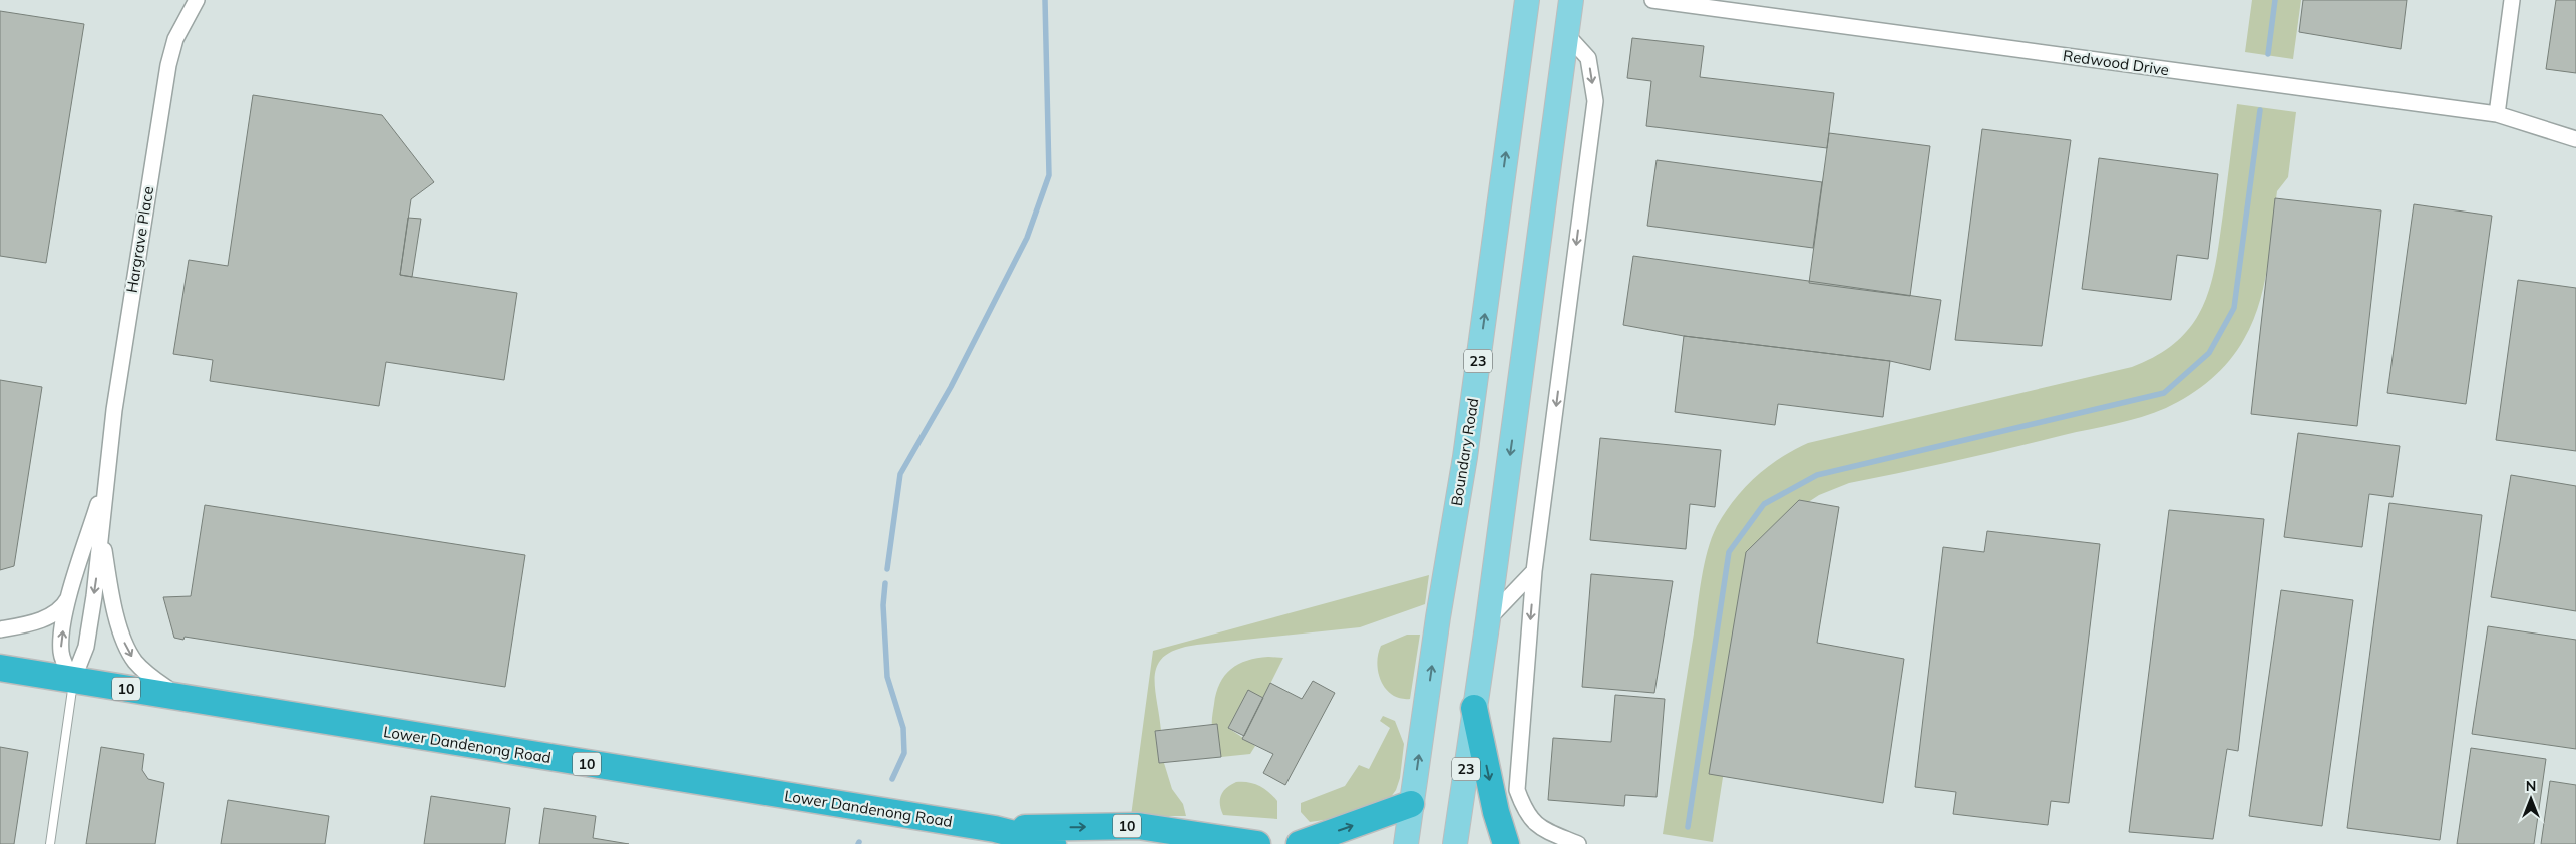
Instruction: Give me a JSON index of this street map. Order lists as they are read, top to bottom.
{
  "streets": {
    "highway": ["10", "Lower Dandenong Road"],
    "main road": ["23", "Boundary Road"],
    "street": ["Redwood Drive", "Hargrave Place"]
  },
  "crossings": [
    ["Hargrave Place", "Lower Dandenong Road"]
  ],
  "north": "top"
}
